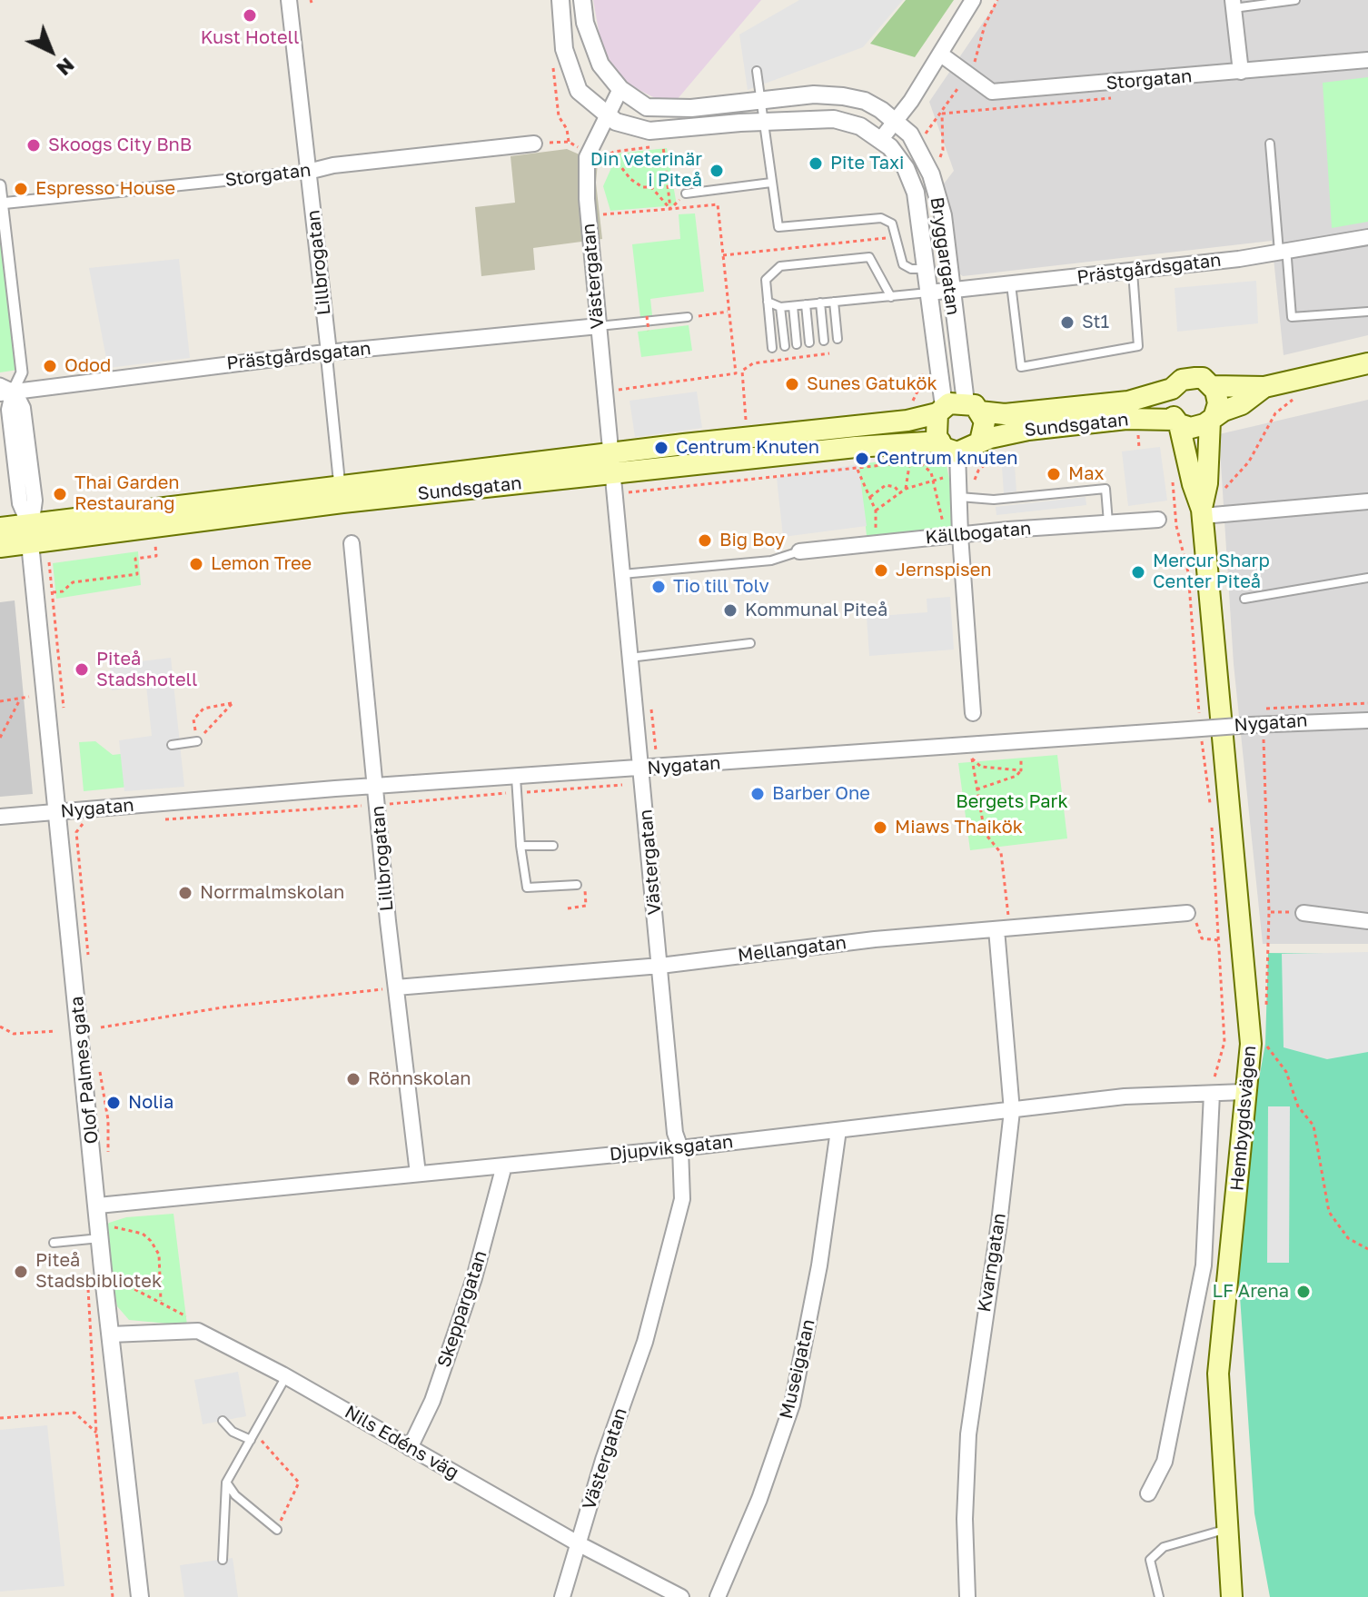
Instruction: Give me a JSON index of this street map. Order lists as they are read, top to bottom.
{
  "streets": {
    "main road": ["Sundsgatan", "Hembygdsvägen"],
    "street": [
      "Storgatan",
      "Bryggargatan",
      "Lillbrogatan",
      "Prästgårdsgatan",
      "Västergatan",
      "Källbogatan",
      "Nygatan",
      "Mellangatan",
      "Olof Palmes gata",
      "Djupviksgatan",
      "Kvarngatan",
      "Skeppargatan",
      "Museigatan",
      "Nils Edéns väg"
    ]
  },
  "crossings": [
    ["Storgatan", "Lillbrogatan"],
    ["Bryggargatan", "Prästgårdsgatan"],
    ["Bryggargatan", "Sundsgatan"],
    ["Lillbrogatan", "Prästgårdsgatan"],
    ["Lillbrogatan", "Nygatan"],
    ["Lillbrogatan", "Mellangatan"],
    ["Lillbrogatan", "Djupviksgatan"],
    ["Prästgårdsgatan", "Västergatan"],
    ["Västergatan", "Sundsgatan"],
    ["Västergatan", "Nygatan"],
    ["Västergatan", "Mellangatan"],
    ["Västergatan", "Djupviksgatan"],
    ["Västergatan", "Nils Edéns väg"],
    ["Sundsgatan", "Olof Palmes gata"],
    ["Sundsgatan", "Hembygdsvägen"],
    ["Nygatan", "Olof Palmes gata"],
    ["Mellangatan", "Kvarngatan"],
    ["Olof Palmes gata", "Djupviksgatan"],
    ["Olof Palmes gata", "Nils Edéns väg"],
    ["Hembygdsvägen", "Djupviksgatan"],
    ["Djupviksgatan", "Kvarngatan"],
    ["Djupviksgatan", "Skeppargatan"],
    ["Djupviksgatan", "Museigatan"],
    ["Skeppargatan", "Nils Edéns väg"]
  ],
  "parks": ["Bergets Park"],
  "places": [
    "Kust Hotell",
    "Skoogs City BnB",
    "Pite Taxi",
    "Din veterinär i Piteå",
    "Espresso House",
    "St1",
    "Odod",
    "Sunes Gatukök",
    "Centrum Knuten",
    "Centrum knuten",
    "Max",
    "Thai Garden Restaurang",
    "Big Boy",
    "Lemon Tree",
    "Jernspisen",
    "Mercur Sharp Center Piteå",
    "Tio till Tolv",
    "Kommunal Piteå",
    "Piteå Stadshotell",
    "Barber One",
    "Miaws Thaikök",
    "Norrmalmskolan",
    "Rönnskolan",
    "Nolia",
    "Piteå Stadsbibliotek",
    "LF Arena"
  ],
  "north": "bottom right"
}
